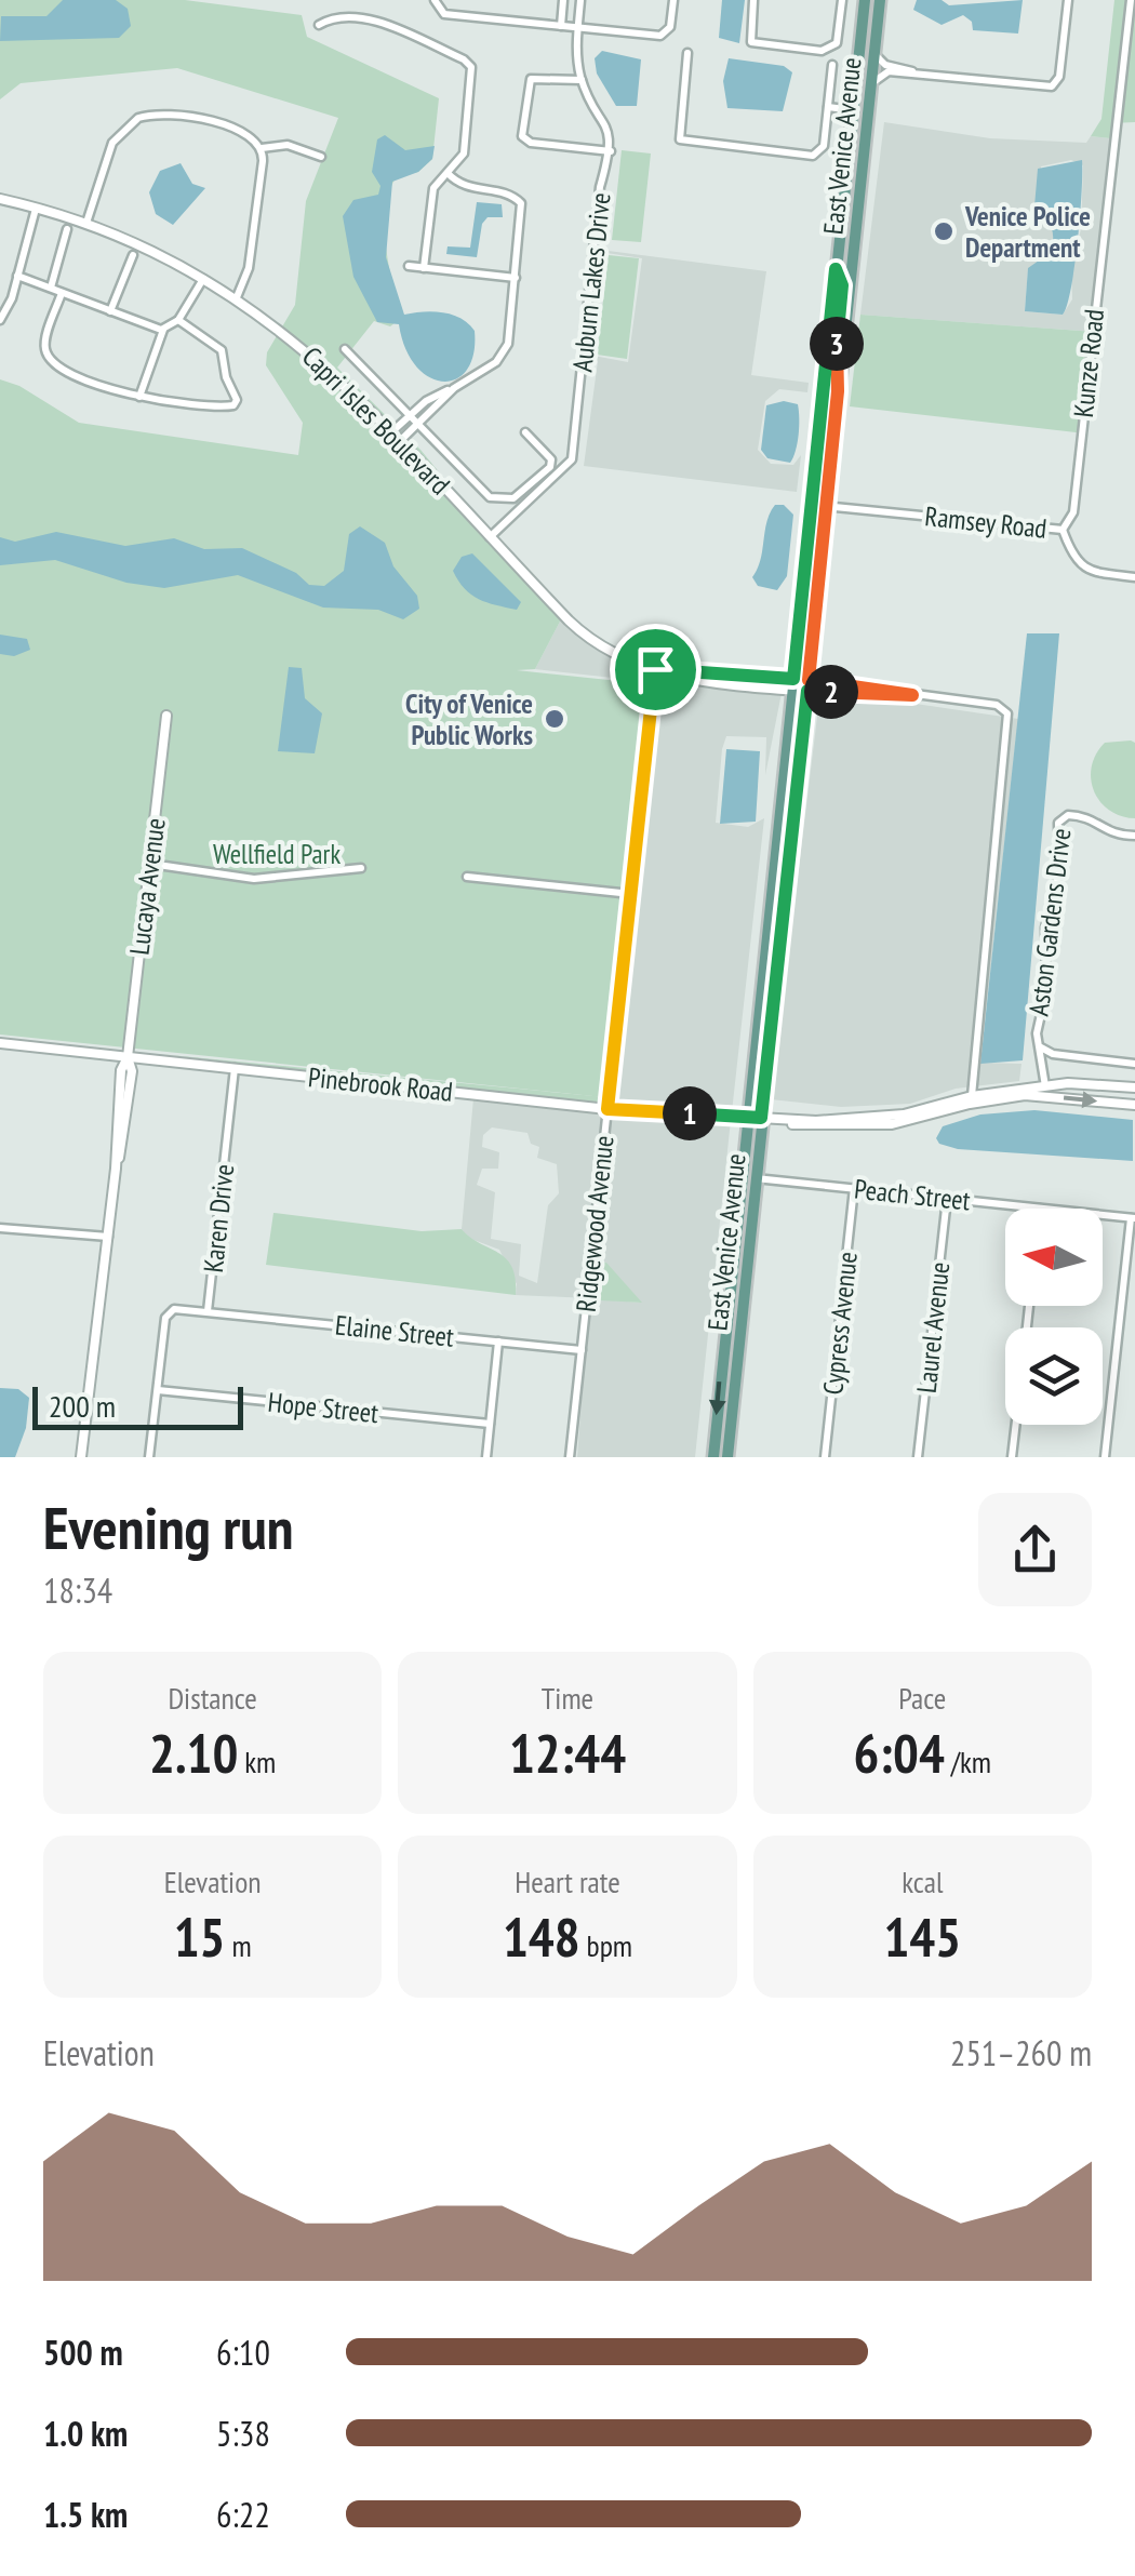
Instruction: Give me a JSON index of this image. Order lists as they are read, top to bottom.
{
  "streets": {
    "main road": ["East Venice Avenue"],
    "street": [
      "Auburn Lakes Drive",
      "Kunze Road",
      "Capri Isles Boulevard",
      "Ramsey Road",
      "Lucaya Avenue",
      "Aston Gardens Drive",
      "Pinebrook Road",
      "Peach Street",
      "Karen Drive",
      "Ridgewood Avenue",
      "Cypress Avenue",
      "Laurel Avenue",
      "Elaine Street",
      "Hope Street"
    ]
  },
  "crossings": [
    ["East Venice Avenue", "Capri Isles Boulevard"],
    ["East Venice Avenue", "Ramsey Road"],
    ["East Venice Avenue", "Pinebrook Road"],
    ["East Venice Avenue", "Peach Street"],
    ["Auburn Lakes Drive", "Capri Isles Boulevard"],
    ["Kunze Road", "Ramsey Road"],
    ["Capri Isles Boulevard", "Ridgewood Avenue"],
    ["Lucaya Avenue", "Pinebrook Road"],
    ["Aston Gardens Drive", "Pinebrook Road"],
    ["Pinebrook Road", "Karen Drive"],
    ["Pinebrook Road", "Ridgewood Avenue"],
    ["Peach Street", "Cypress Avenue"],
    ["Peach Street", "Laurel Avenue"],
    ["Karen Drive", "Elaine Street"],
    ["Karen Drive", "Hope Street"],
    ["Ridgewood Avenue", "Elaine Street"]
  ],
  "parks": ["Wellfield Park"],
  "places": ["Venice Police Department", "City of Venice Public Works"],
  "scale_bar": "200 m",
  "north": "left",
  "page": {
    "pins": ["3", "2", "1"],
    "scale": "200 m",
    "heading": ["Evening run", "18:34"],
    "stats": [
      ["Distance", "2.10 km"],
      ["Time", "12:44"],
      ["Pace", "6:04 /km"],
      ["Elevation", "15 m"],
      ["Heart rate", "148 bpm"],
      ["kcal", "145"]
    ],
    "chart": ["Elevation", "251–260 m"],
    "list": [
      {
        "name": "500 m",
        "note": "6:10"
      },
      {
        "name": "1.0 km",
        "note": "5:38"
      },
      {
        "name": "1.5 km",
        "note": "6:22"
      }
    ]
  }
}
